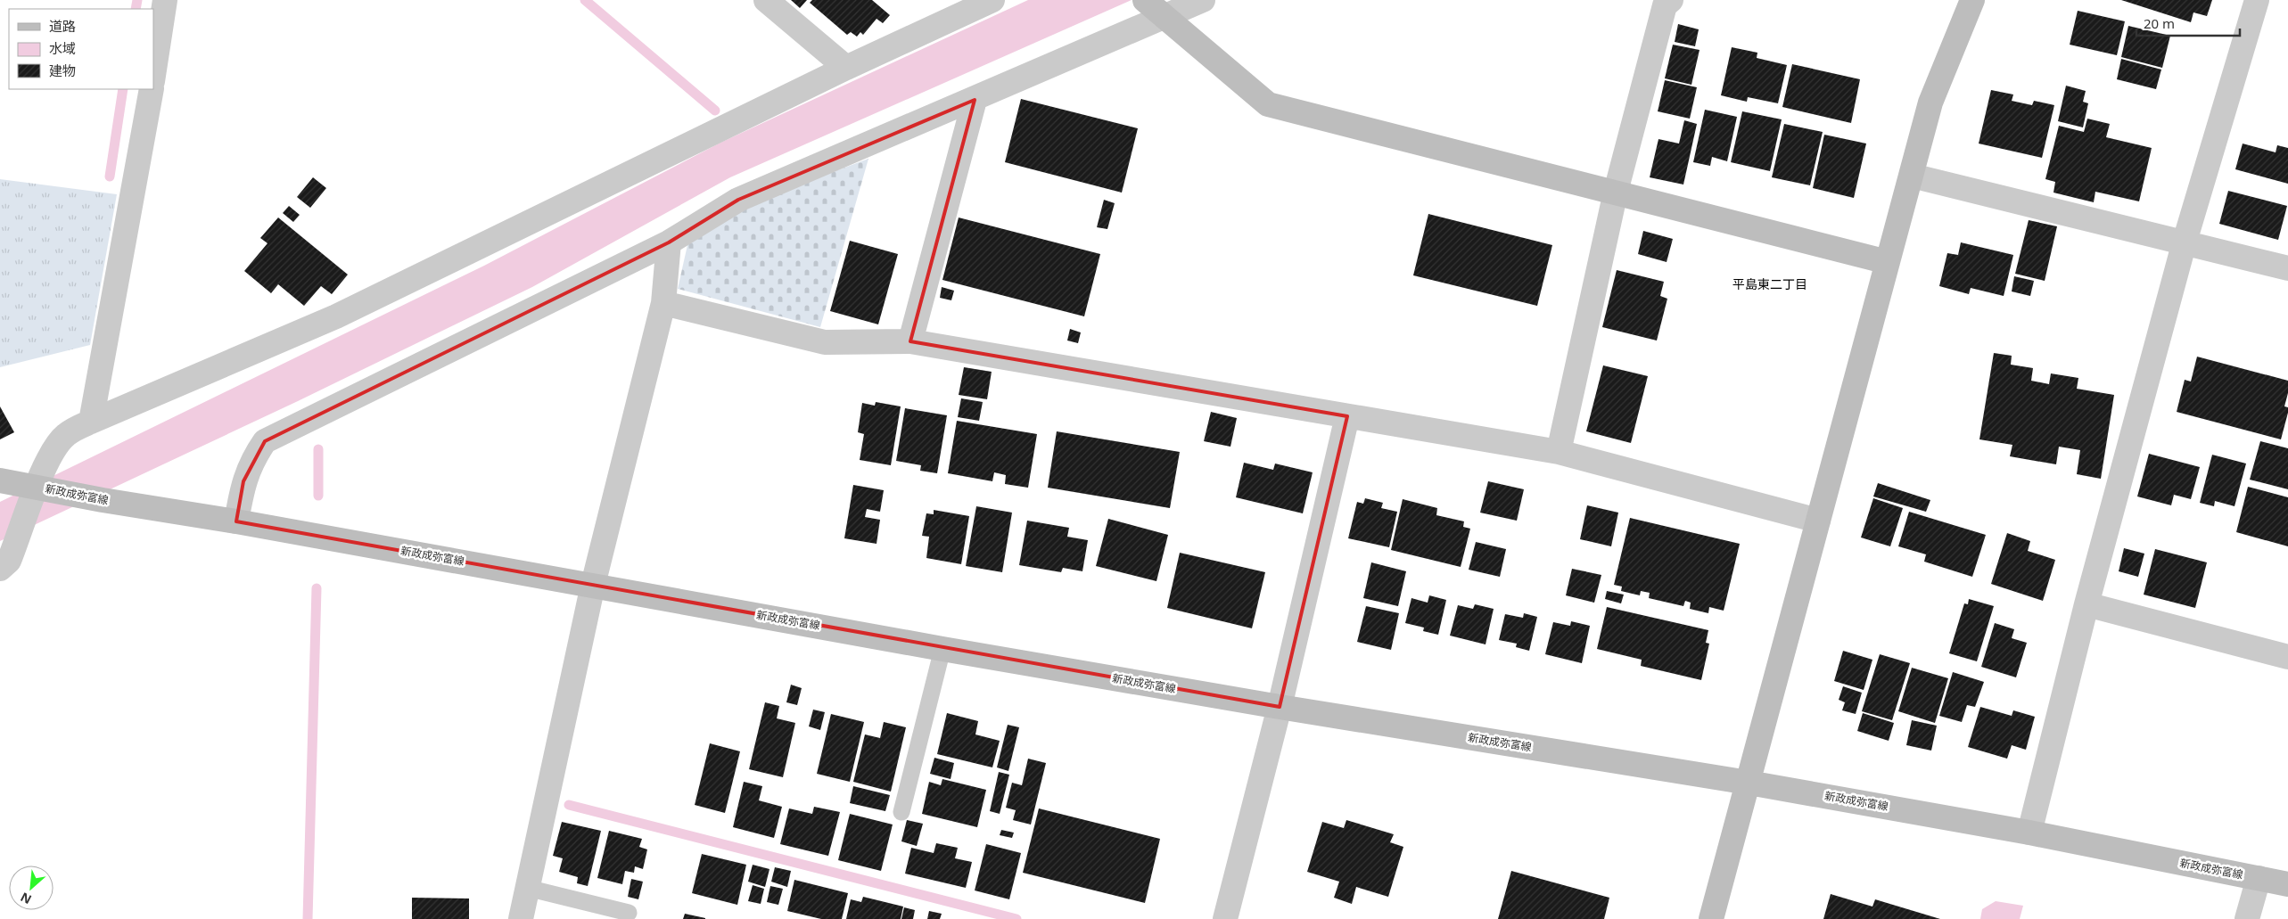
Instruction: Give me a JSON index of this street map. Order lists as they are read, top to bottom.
{
  "streets": {
    "main road": ["新政成弥富線"]
  },
  "districts": ["平島東二丁目"],
  "legend": ["道路", "水域", "建物"],
  "scale_bar": "20 m",
  "north": "bottom left"
}
